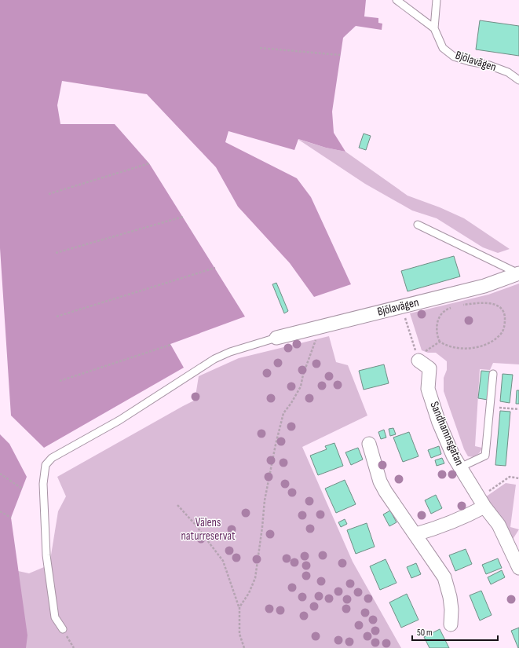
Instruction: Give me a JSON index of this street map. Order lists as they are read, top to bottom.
{
  "streets": {
    "street": ["Bjölavägen", "Sandhamnsgatan"]
  },
  "parks": ["Välens naturreservat"],
  "scale_bar": "50 m"
}
